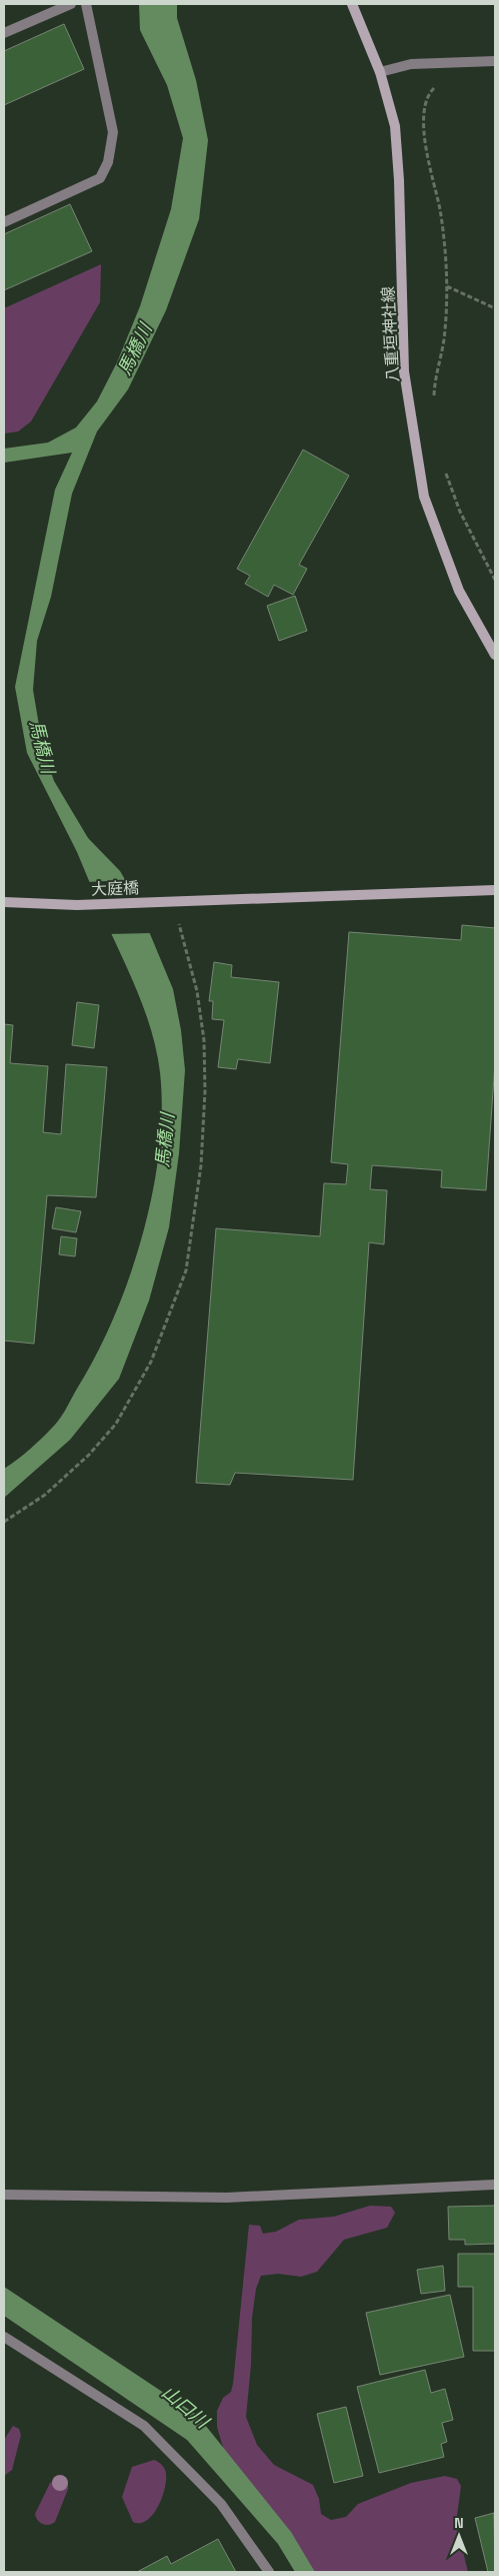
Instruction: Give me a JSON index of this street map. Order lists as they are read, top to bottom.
{
  "streets": {
    "main road": ["八重垣神社線", "大庭橋"]
  },
  "water": ["馬橋川", "山口川"],
  "north": "top"
}
